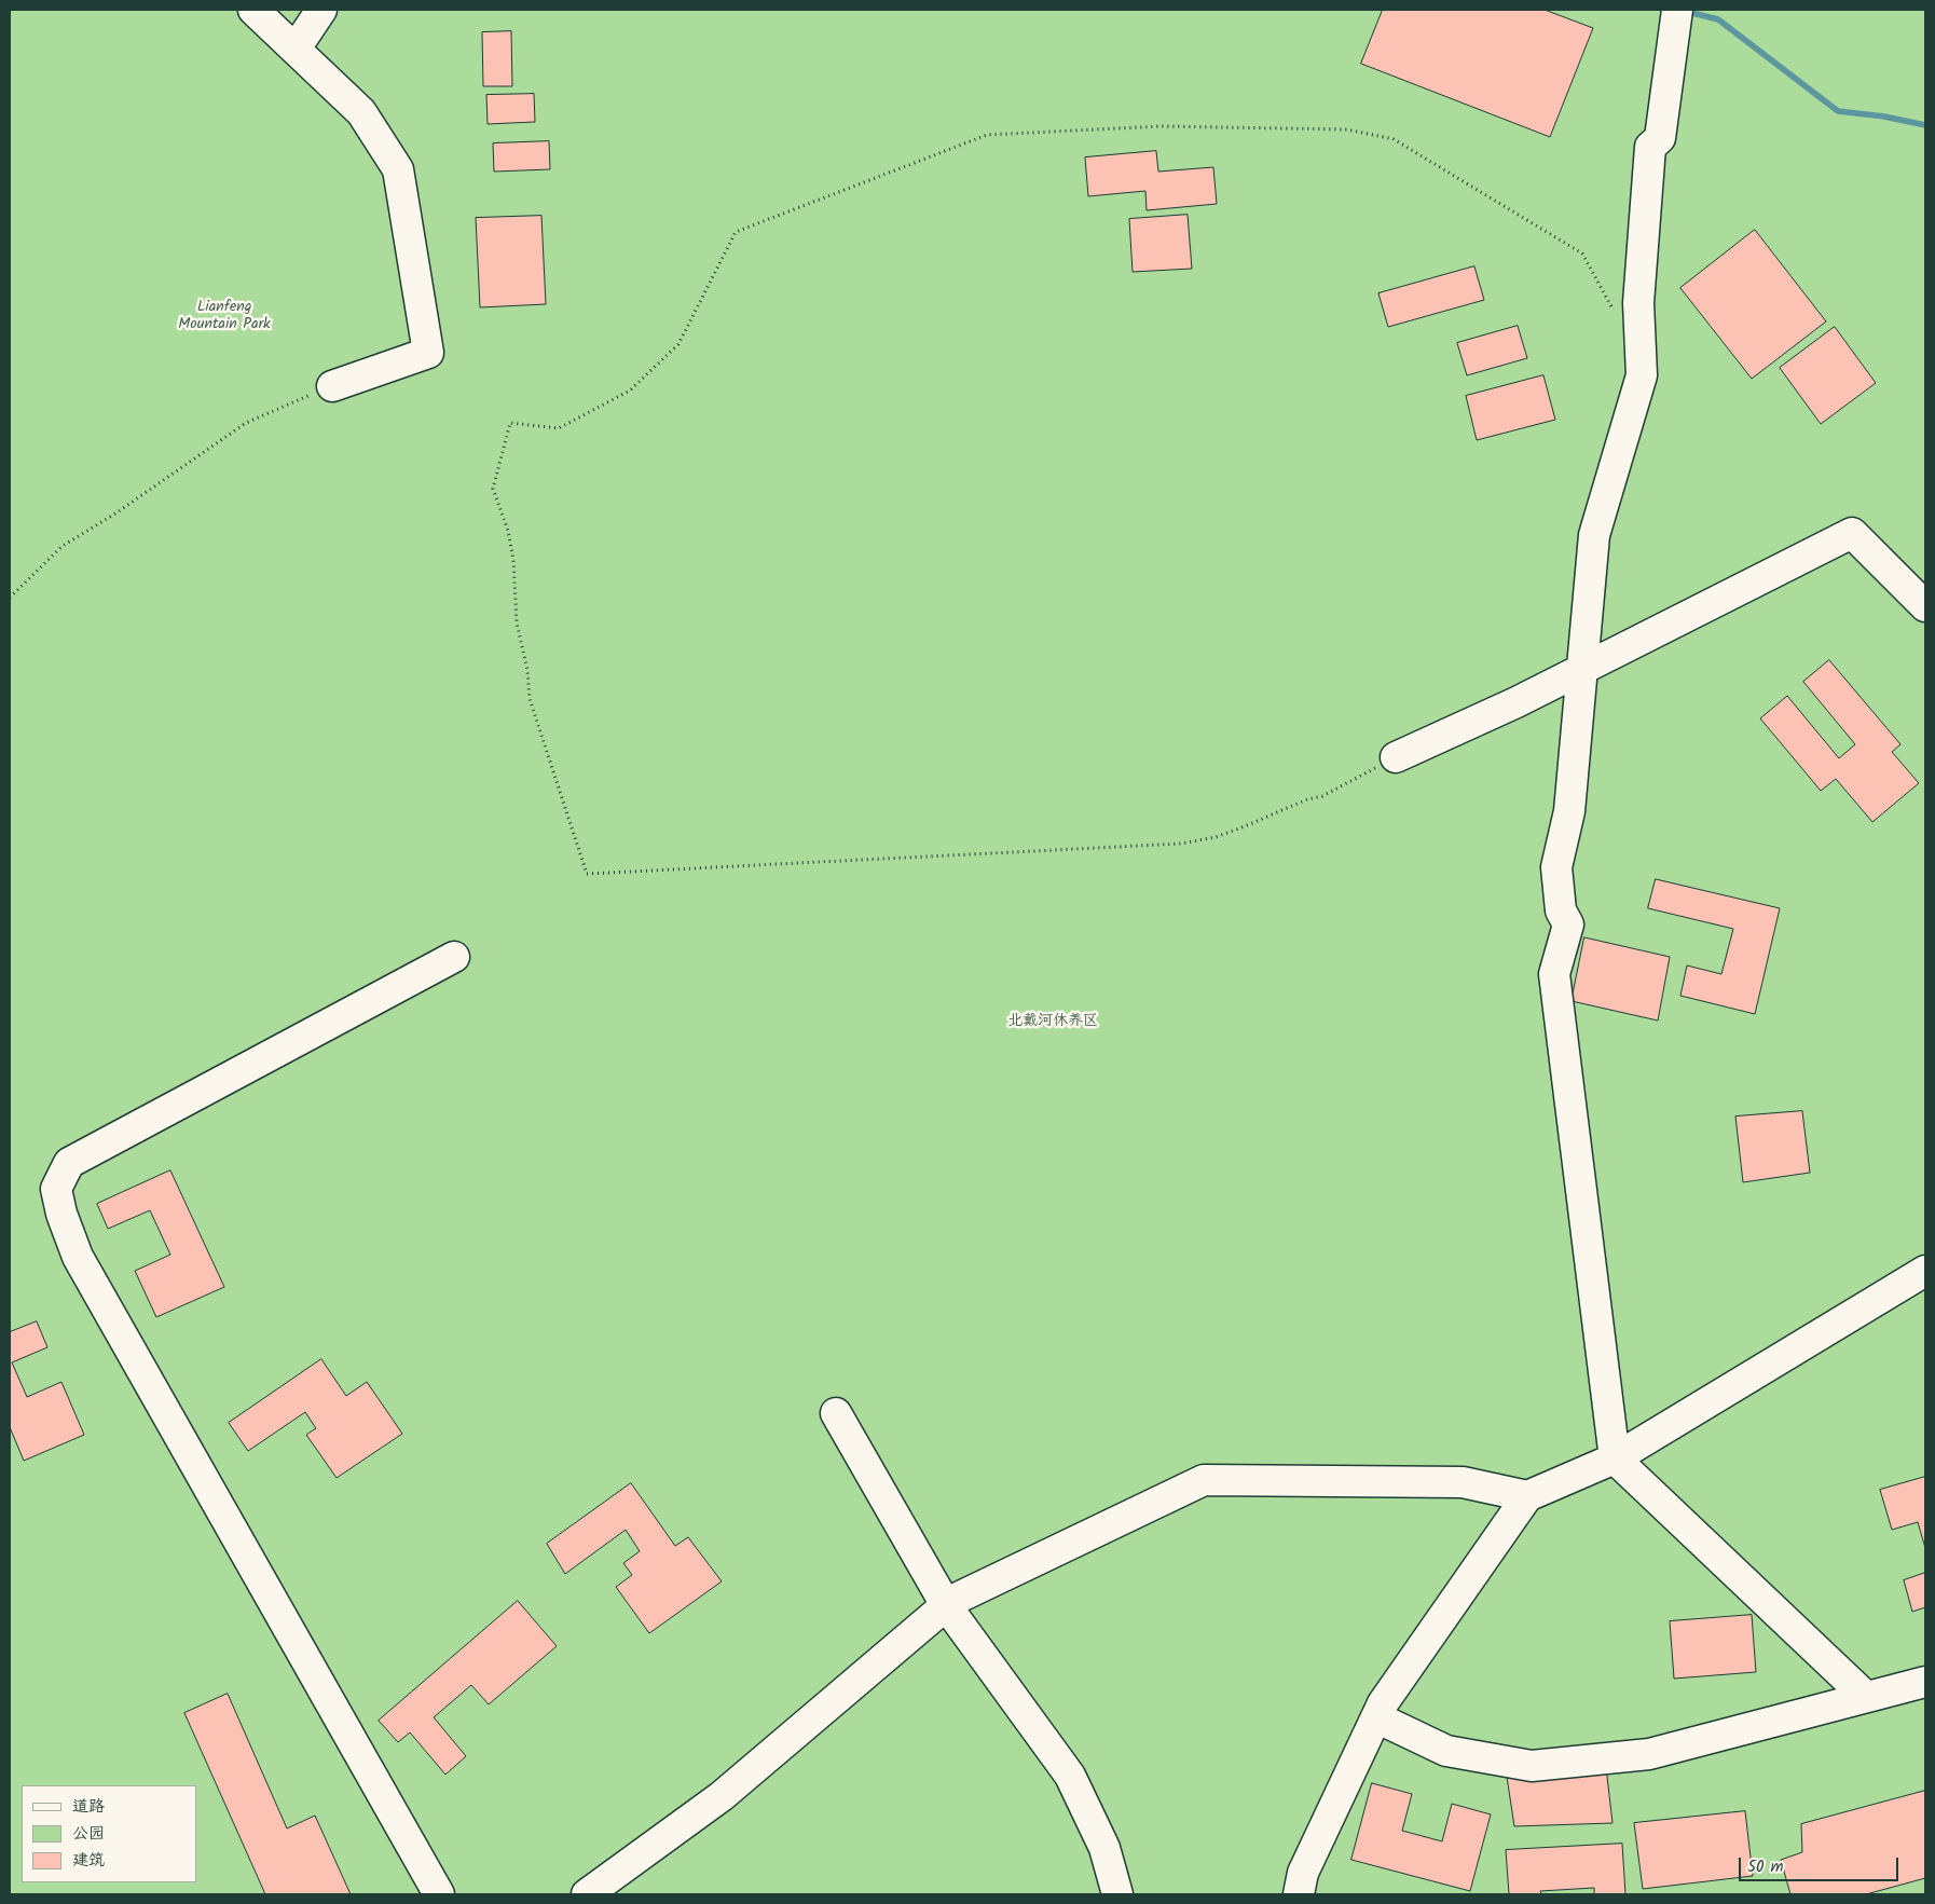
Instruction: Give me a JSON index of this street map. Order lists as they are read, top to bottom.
{
  "parks": ["Lianfeng Mountain Park", "北戴河休养区"],
  "legend": ["道路", "公园", "建筑"],
  "scale_bar": "50 m"
}
